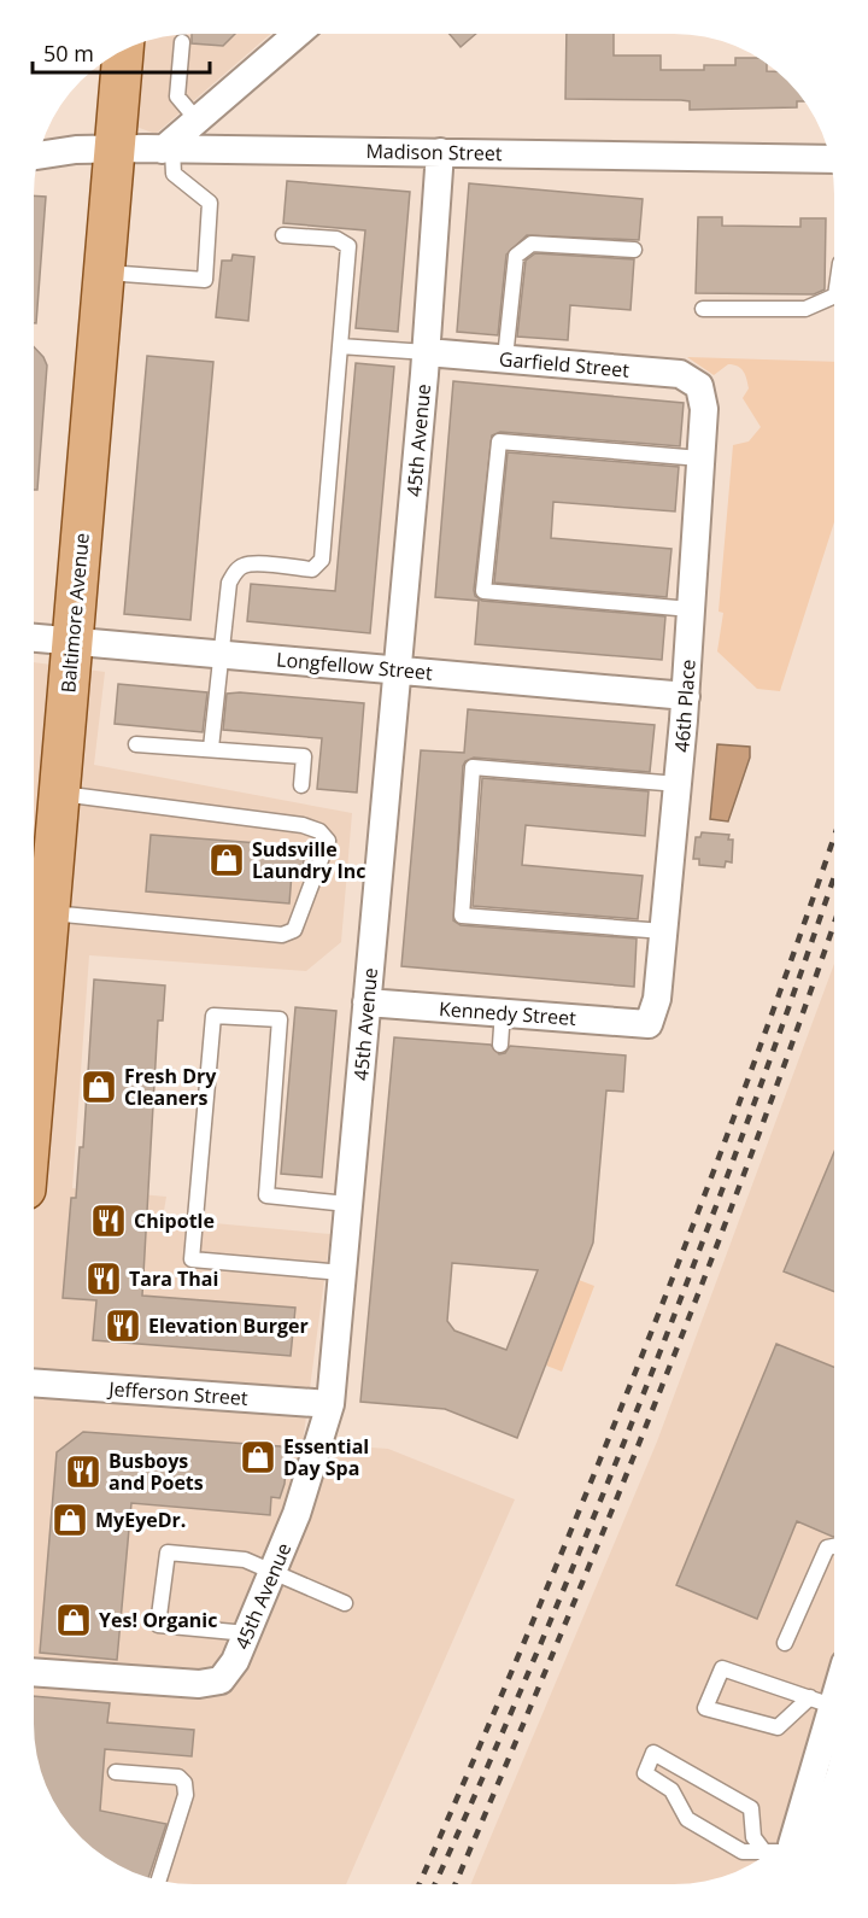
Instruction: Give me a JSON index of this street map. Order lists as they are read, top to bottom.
{
  "streets": {
    "main road": ["Baltimore Avenue"],
    "street": [
      "Madison Street",
      "Garfield Street",
      "45th Avenue",
      "Longfellow Street",
      "46th Place",
      "Kennedy Street",
      "Jefferson Street"
    ]
  },
  "crossings": [
    ["Madison Street", "45th Avenue"],
    ["Madison Street", "Baltimore Avenue"],
    ["Garfield Street", "45th Avenue"],
    ["Garfield Street", "46th Place"],
    ["45th Avenue", "Longfellow Street"],
    ["45th Avenue", "Kennedy Street"],
    ["45th Avenue", "Jefferson Street"],
    ["Baltimore Avenue", "Longfellow Street"],
    ["Longfellow Street", "46th Place"],
    ["46th Place", "Kennedy Street"]
  ],
  "places": {
    "shop": [
      "Sudsville Laundry Inc",
      "Fresh Dry Cleaners",
      "Essential Day Spa",
      "MyEyeDr.",
      "Yes! Organic"
    ],
    "restaurant": [
      "Chipotle",
      "Tara Thai",
      "Elevation Burger",
      "Busboys and Poets"
    ]
  },
  "scale_bar": "50 m"
}
